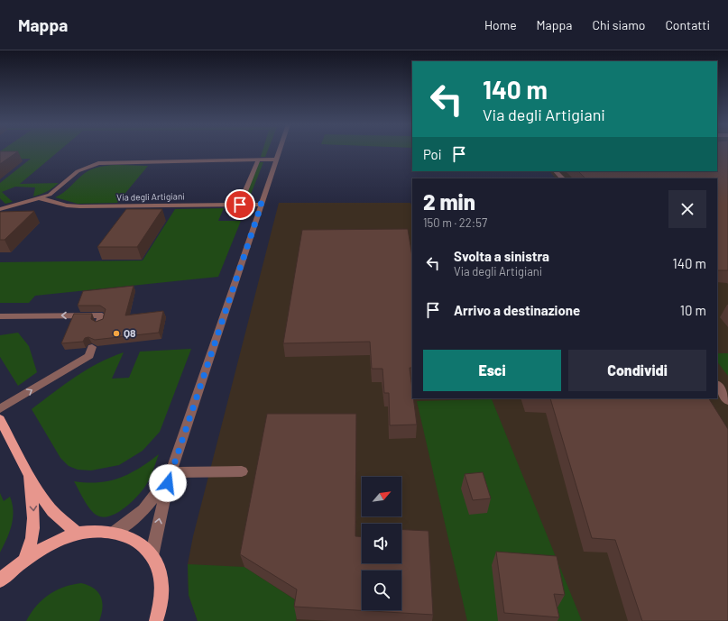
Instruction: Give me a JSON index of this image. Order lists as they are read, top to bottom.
{
  "streets": {
    "street": ["Via degli Artigiani"]
  },
  "places": ["Q8"],
  "north": "top right",
  "page": {
    "header": "Mappa",
    "nav": [
      "Home",
      "Mappa",
      "Chi siamo",
      "Contatti"
    ],
    "turn": ["140 m", "Via degli Artigiani"],
    "then": "Poi",
    "heading": ["2 min", "150 m · 22:57"],
    "list": [
      {
        "name": "Svolta a sinistra",
        "note": "Via degli Artigiani",
        "value": "140 m"
      },
      {
        "name": "Arrivo a destinazione",
        "value": "10 m"
      }
    ],
    "buttons": ["Esci", "Condividi"]
  }
}
